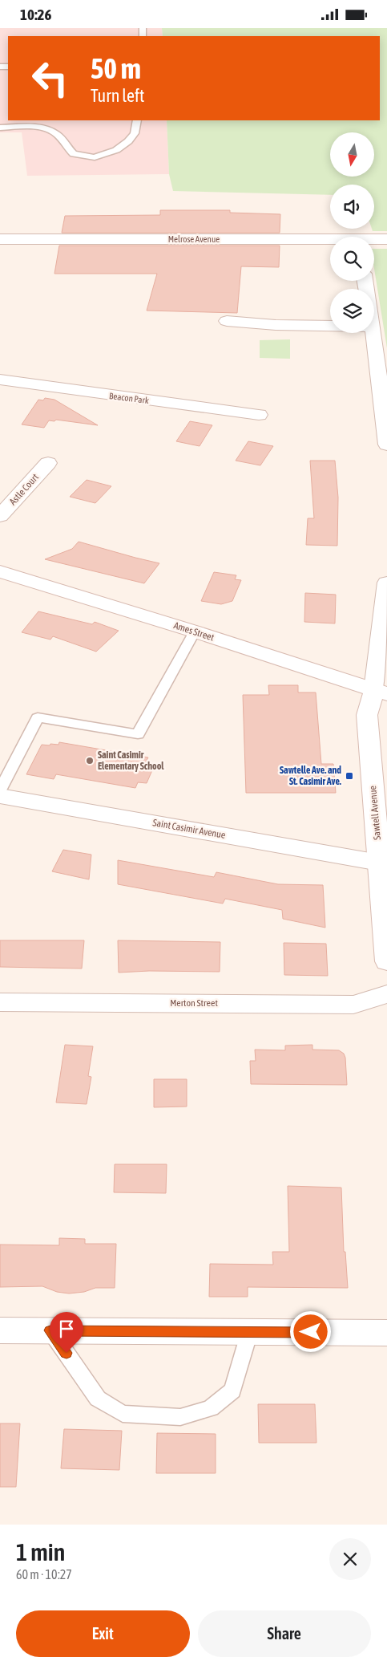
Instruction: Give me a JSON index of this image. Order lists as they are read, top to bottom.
{
  "streets": {
    "street": [
      "Melrose Avenue",
      "Beacon Park",
      "Astle Court",
      "Ames Street",
      "Sawtell Avenue",
      "Saint Casimir Avenue",
      "Merton Street"
    ]
  },
  "crossings": [
    ["Ames Street", "Sawtell Avenue"],
    ["Sawtell Avenue", "Saint Casimir Avenue"]
  ],
  "places": {
    "other": ["Saint Casimir Elementary School"],
    "transit": ["Sawtelle Ave. and St. Casimir Ave."]
  },
  "north": "bottom",
  "page": {
    "status": "10:26",
    "turn": ["50 m", "Turn left"],
    "heading": ["1 min", "60 m · 10:27"],
    "buttons": ["Exit", "Share"]
  }
}
